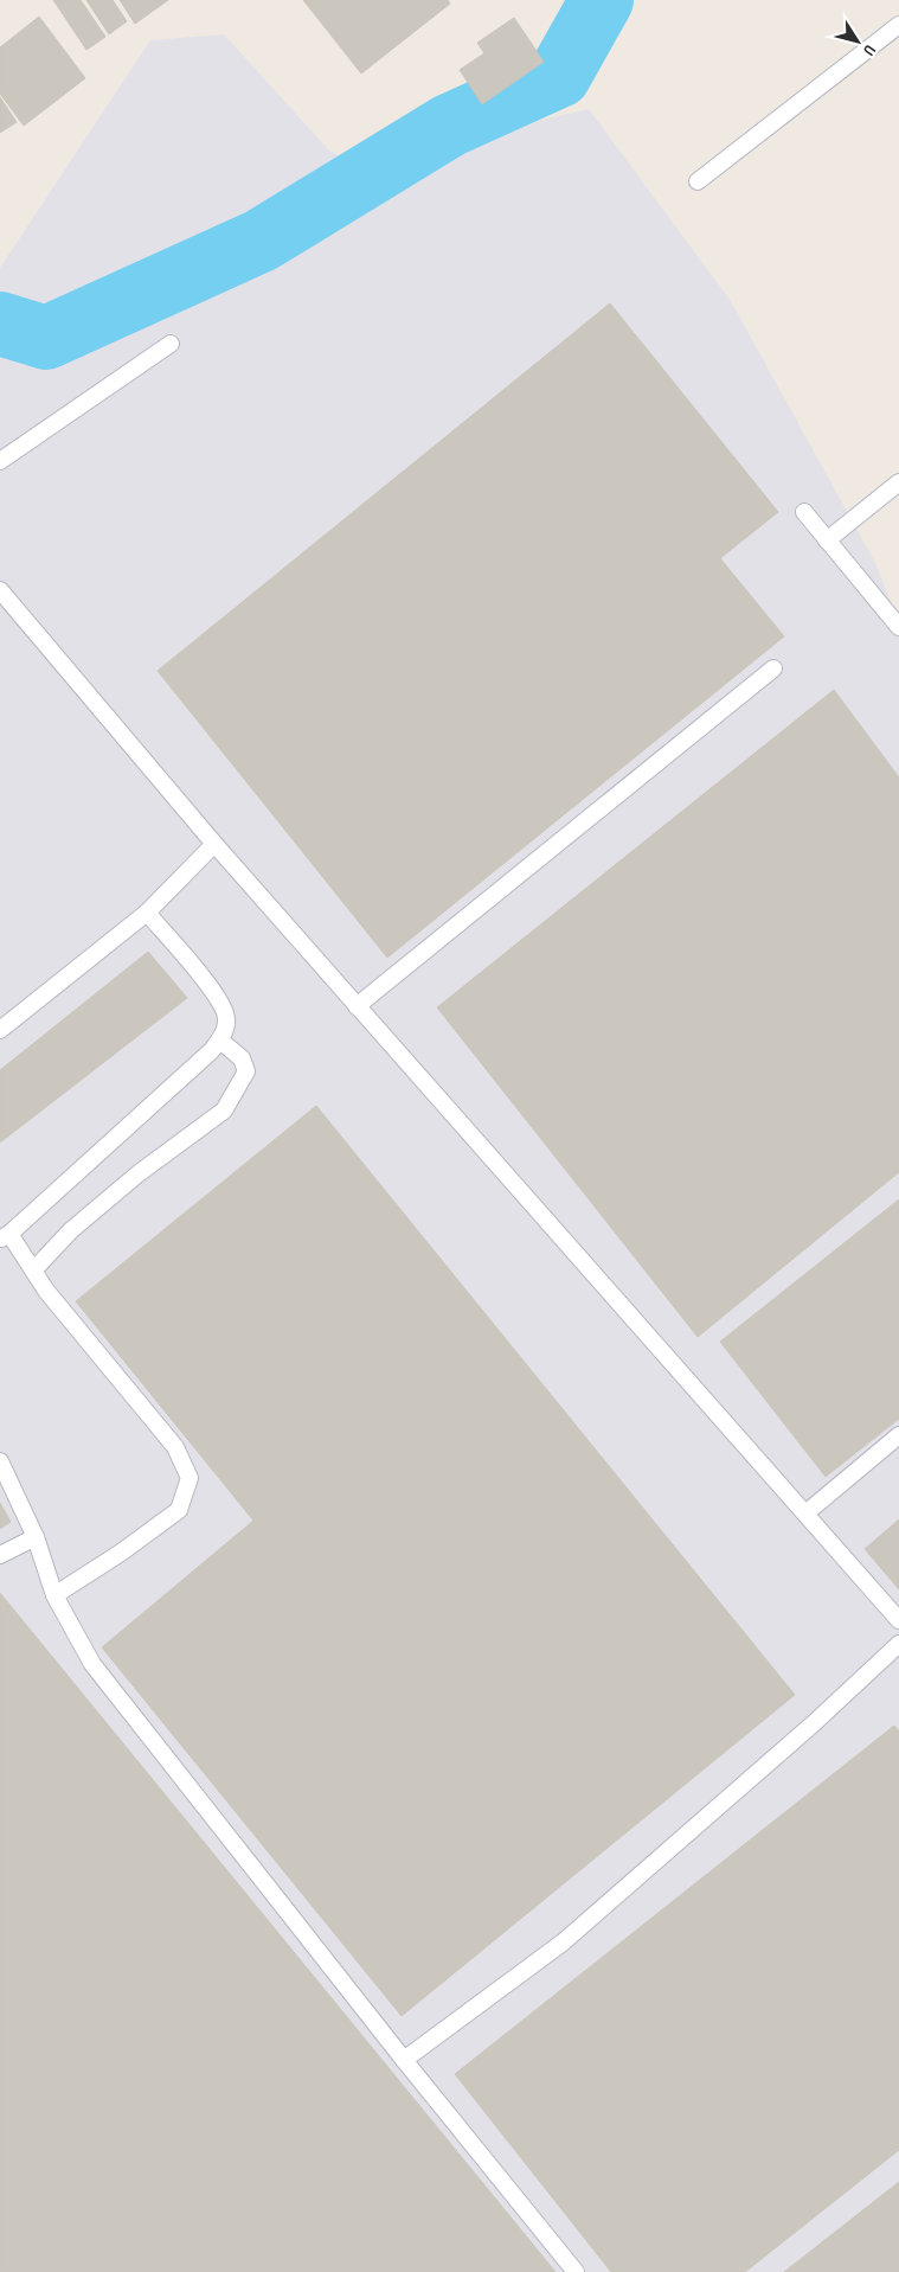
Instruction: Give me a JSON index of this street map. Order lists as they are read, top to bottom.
{
  "north": "bottom right"
}
